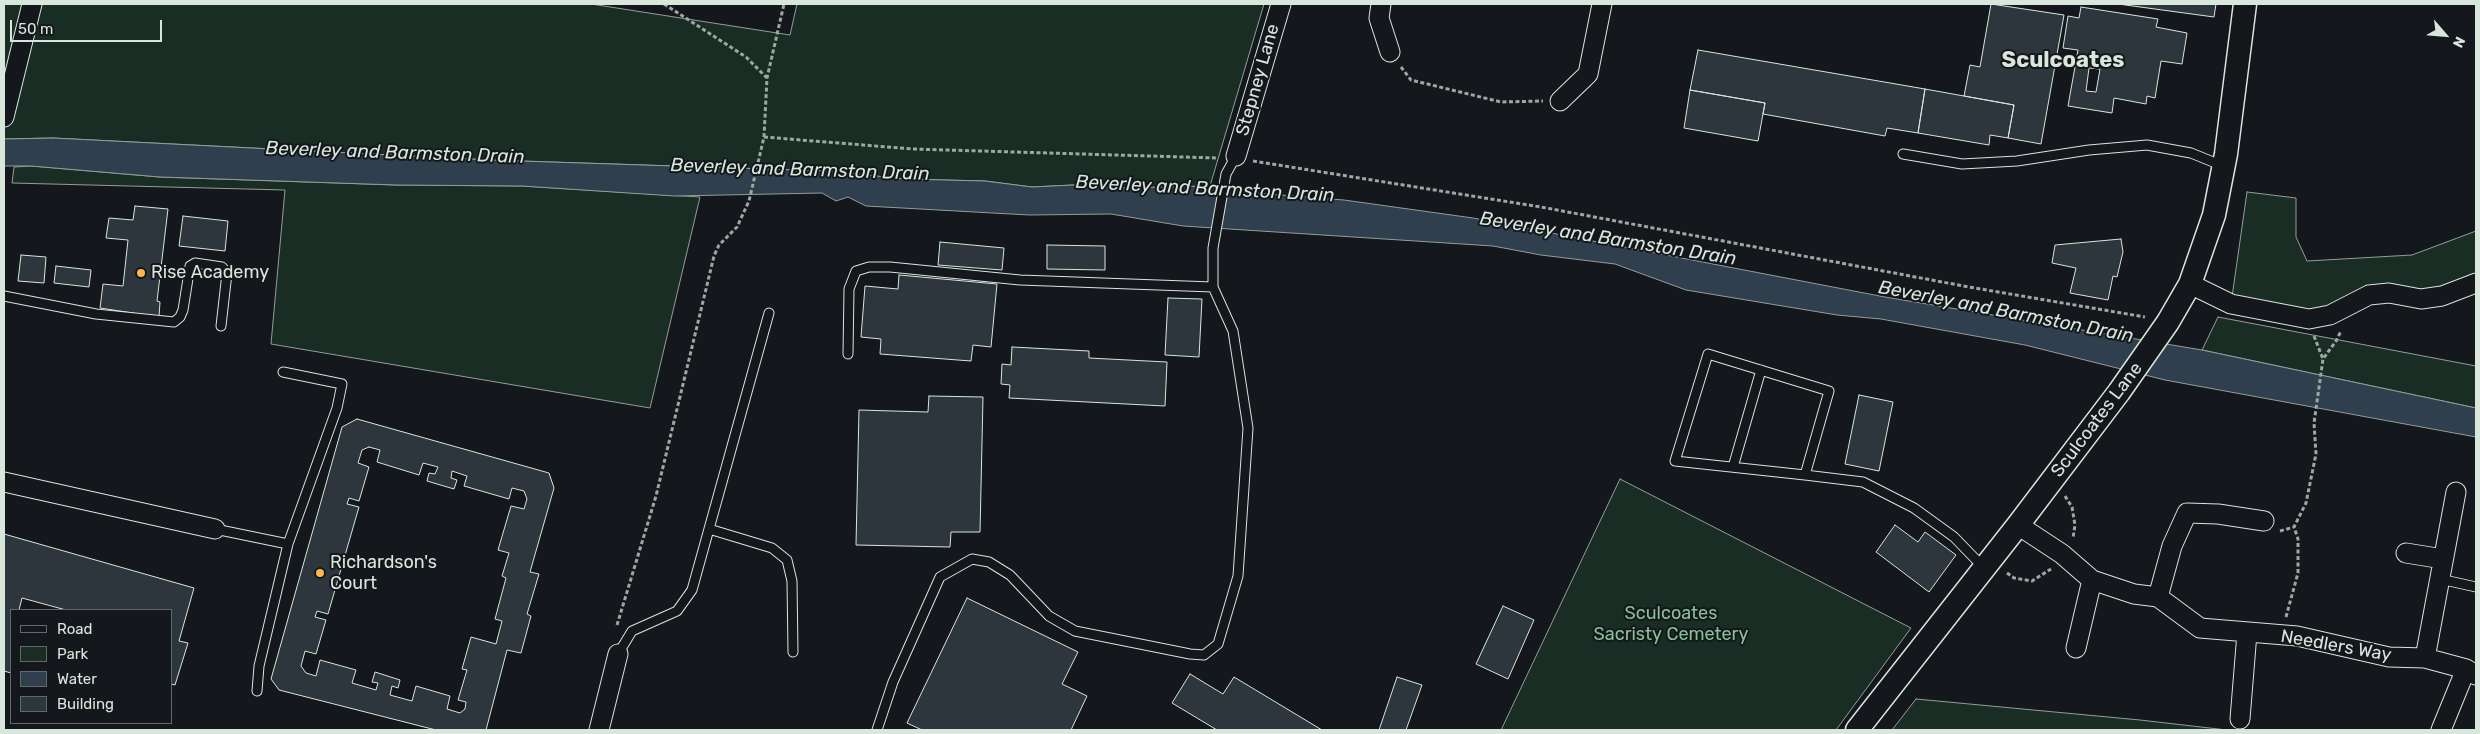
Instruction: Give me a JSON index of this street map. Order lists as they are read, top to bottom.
{
  "streets": {
    "street": ["Stepney Lane", "Sculcoates Lane", "Needlers Way"]
  },
  "crossings": [
    ["Sculcoates Lane", "Needlers Way"]
  ],
  "districts": ["Sculcoates"],
  "water": ["Beverley and Barmston Drain"],
  "parks": ["Sculcoates Sacristy Cemetery"],
  "places": ["Rise Academy", "Richardson's Court"],
  "legend": [
    "Road",
    "Park",
    "Water",
    "Building"
  ],
  "scale_bar": "50 m",
  "north": "bottom right"
}
